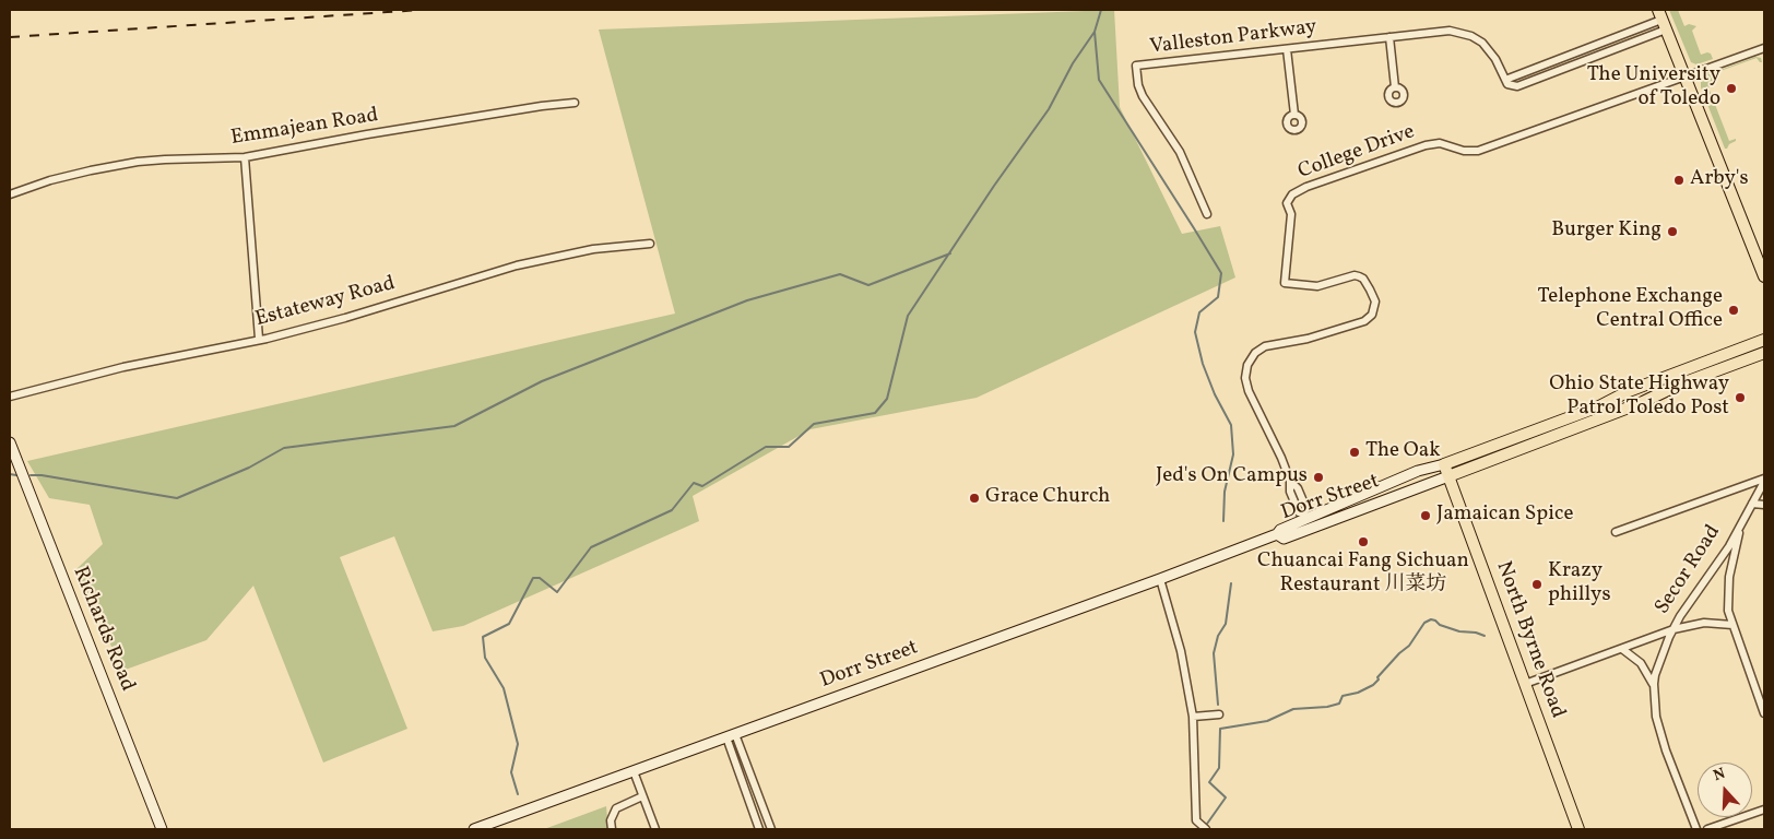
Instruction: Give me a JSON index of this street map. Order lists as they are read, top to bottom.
{
  "streets": {
    "main road": ["Dorr Street", "Richards Road", "North Byrne Road"],
    "street": [
      "Valleston Parkway",
      "Emmajean Road",
      "College Drive",
      "Estateway Road",
      "Secor Road"
    ]
  },
  "crossings": [
    ["College Drive", "Dorr Street"],
    ["Dorr Street", "North Byrne Road"]
  ],
  "places": [
    "The University of Toledo",
    "Arby's",
    "Burger King",
    "Telephone Exchange Central Office",
    "Ohio State Highway Patrol Toledo Post",
    "The Oak",
    "Jed's On Campus",
    "Grace Church",
    "Jamaican Spice",
    "Chuancai Fang Sichuan Restaurant 川菜坊",
    "Krazy phillys"
  ],
  "north": "top"
}
